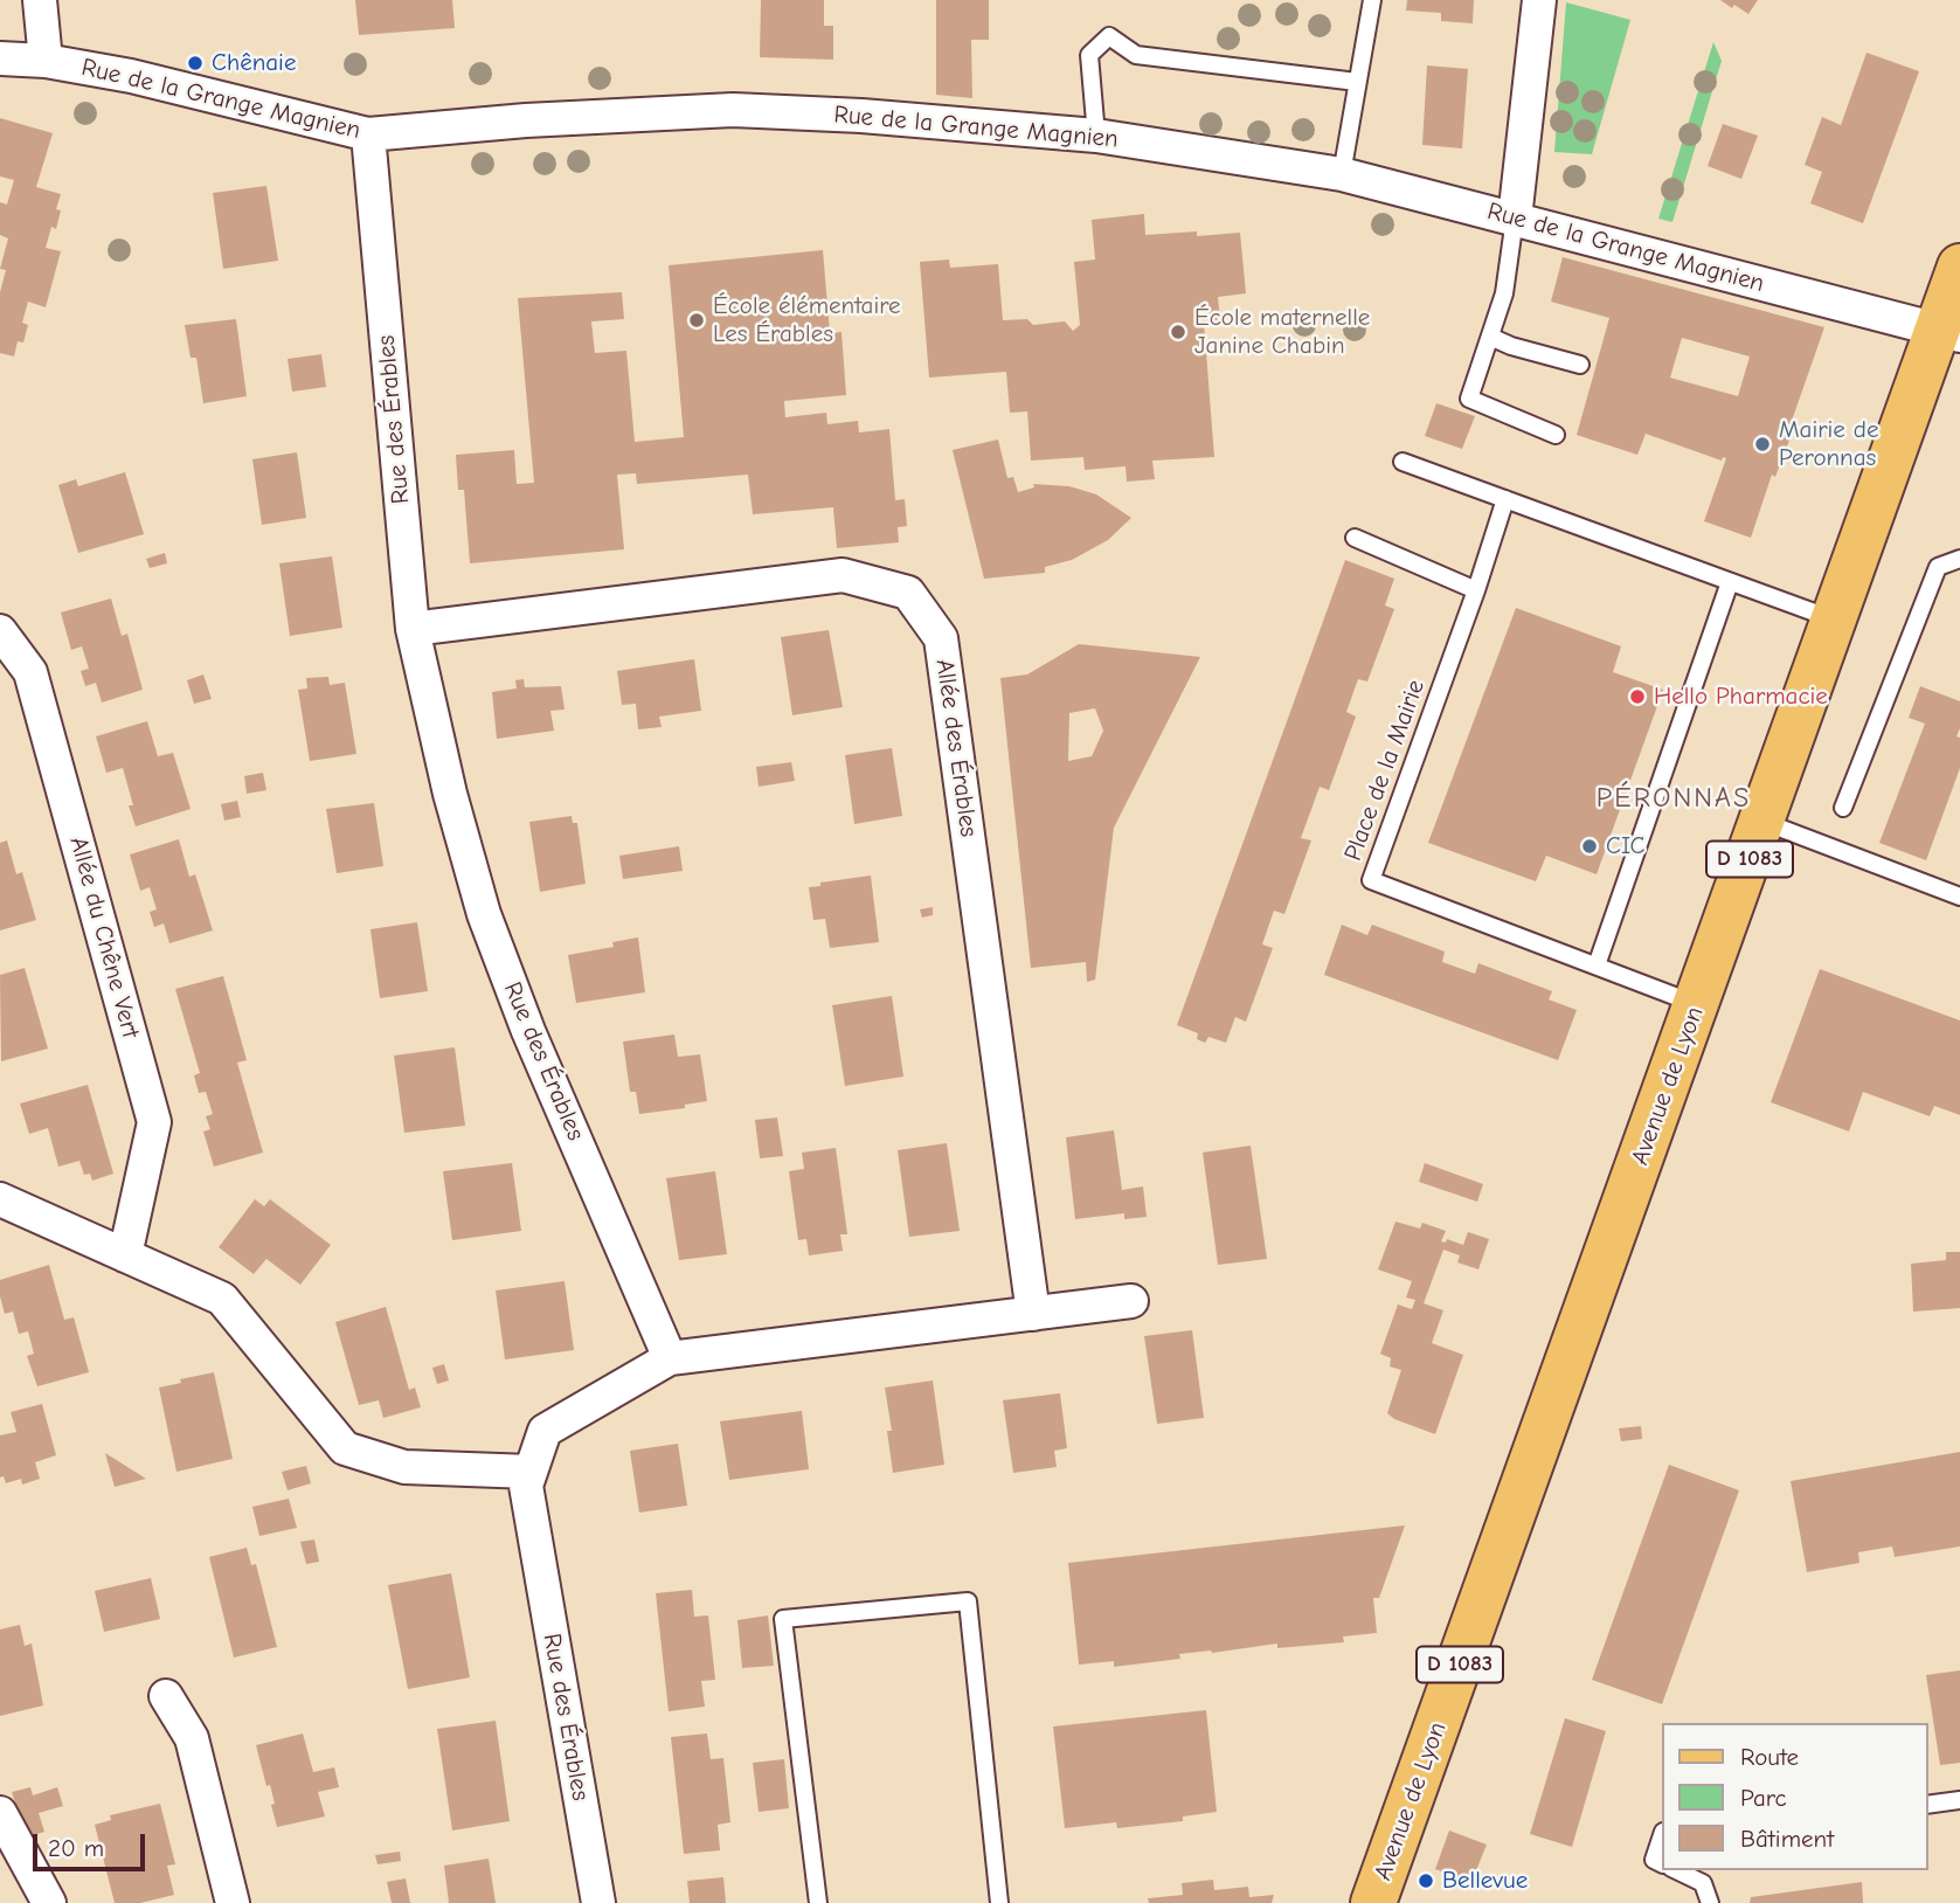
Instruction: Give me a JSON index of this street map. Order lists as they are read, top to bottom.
{
  "streets": {
    "main road": ["D 1083", "Avenue de Lyon"],
    "street": [
      "Rue de la Grange Magnien",
      "Rue des Érables",
      "Allée des Érables",
      "Allée du Chêne Vert"
    ],
    "lane": ["Place de la Mairie"]
  },
  "crossings": [
    ["Rue de la Grange Magnien", "Rue des Érables"],
    ["Rue de la Grange Magnien", "Avenue de Lyon"],
    ["Rue des Érables", "Allée des Érables"],
    ["Place de la Mairie", "Avenue de Lyon"]
  ],
  "districts": ["PÉRONNAS"],
  "places": [
    "Chênaie",
    "École élémentaire Les Érables",
    "École maternelle Janine Chabin",
    "Mairie de Peronnas",
    "Hello Pharmacie",
    "CIC",
    "Bellevue"
  ],
  "legend": ["Route", "Parc", "Bâtiment"],
  "scale_bar": "20 m"
}
